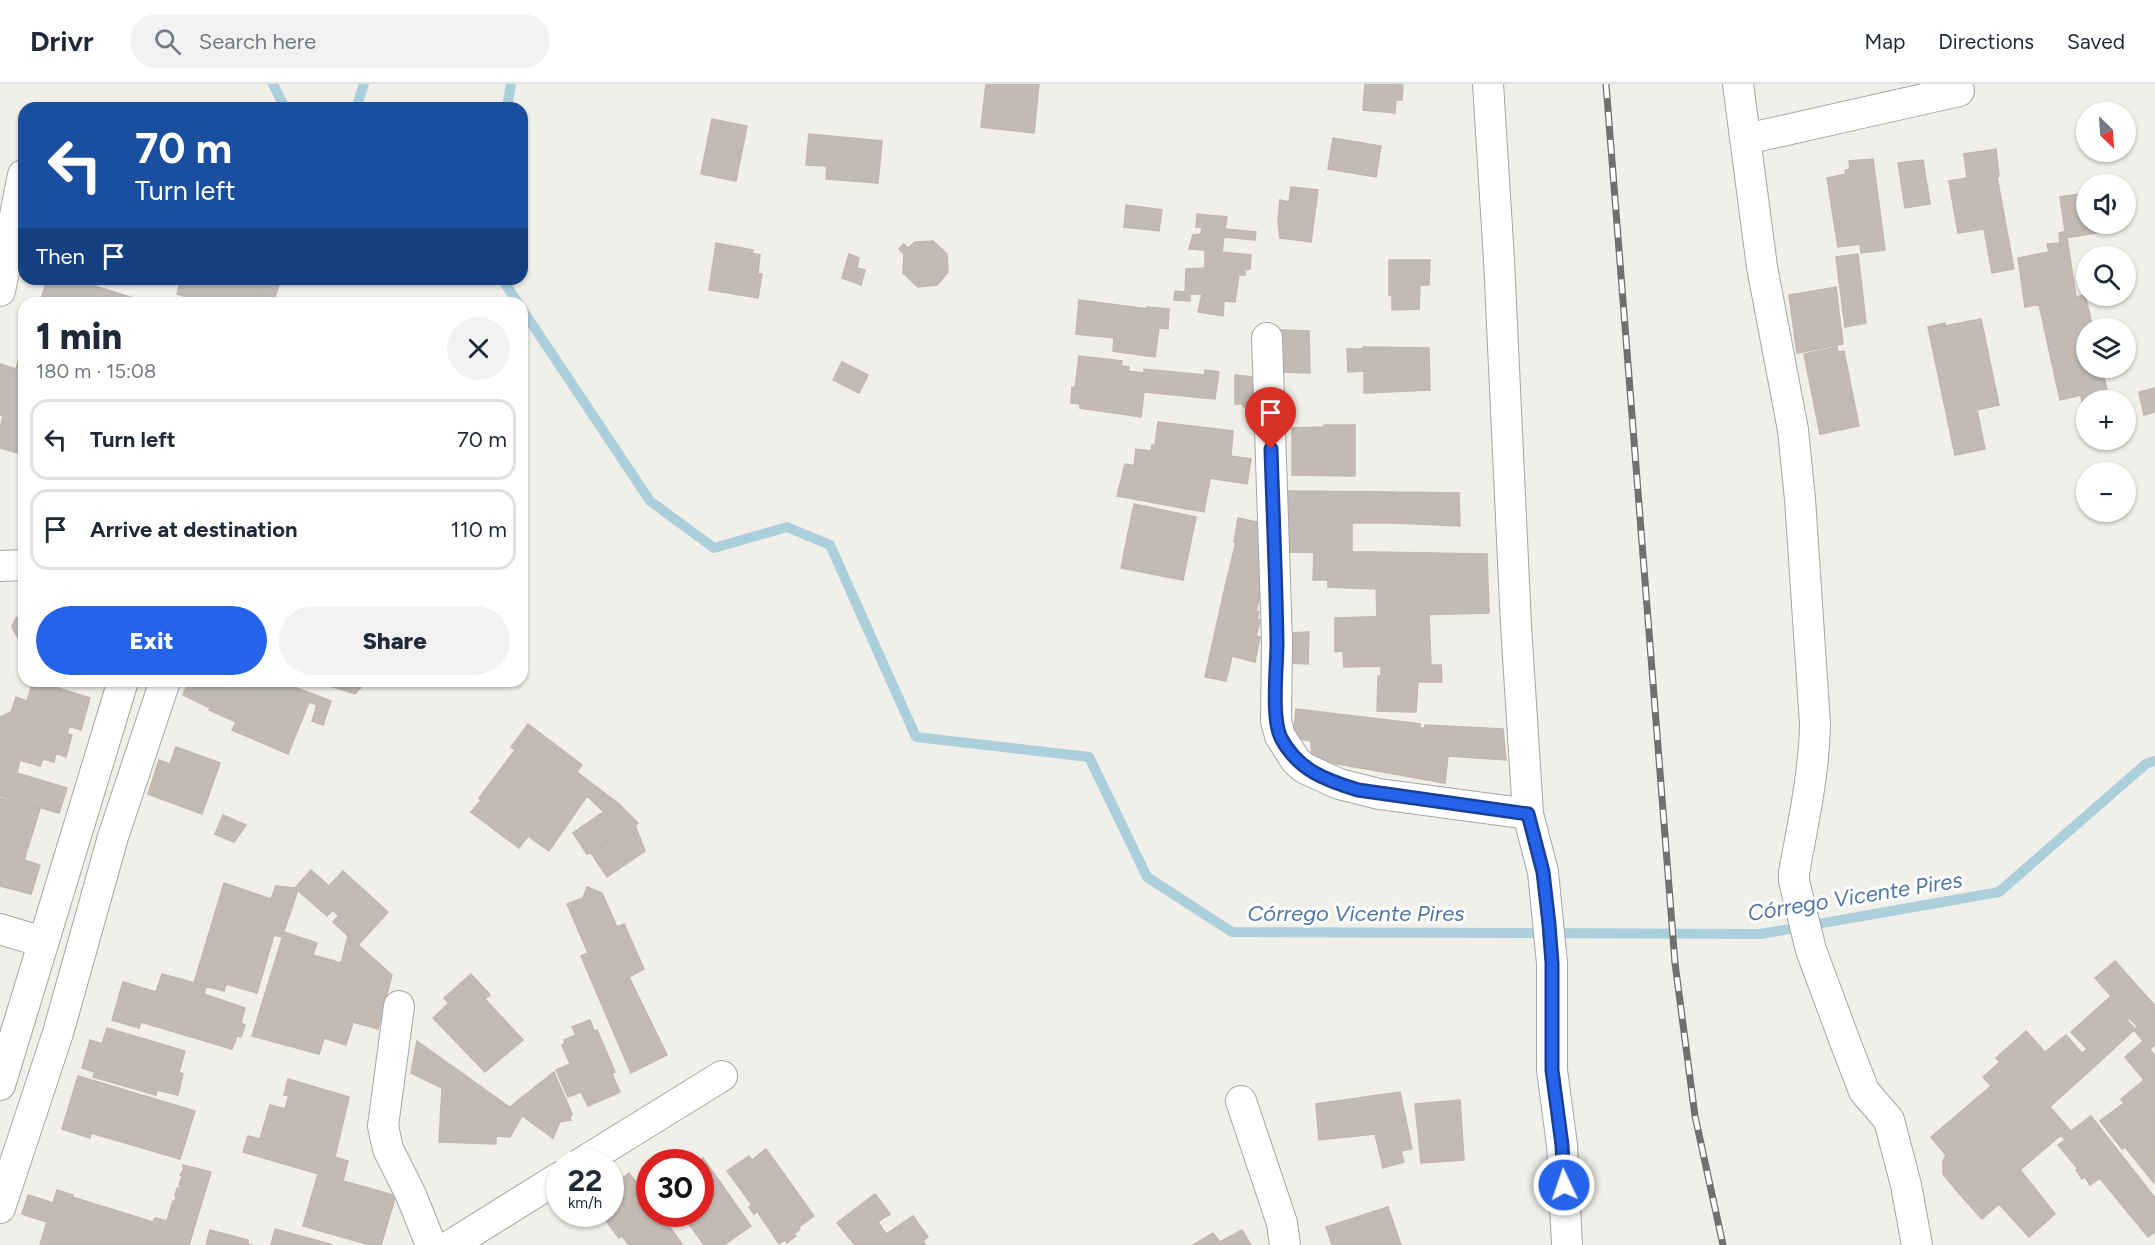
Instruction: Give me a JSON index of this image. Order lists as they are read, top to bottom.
{
  "water": ["Córrego Vicente Pires"],
  "north": "bottom right",
  "page": {
    "header": "Drivr",
    "search": "Search here",
    "nav": ["Map", "Directions", "Saved"],
    "map_buttons": ["+", "−"],
    "turn": ["70 m", "Turn left"],
    "then": "Then",
    "heading": ["1 min", "180 m · 15:08"],
    "list": [
      {
        "name": "Turn left",
        "value": "70 m"
      },
      {
        "name": "Arrive at destination",
        "value": "110 m"
      }
    ],
    "buttons": ["Exit", "Share"],
    "speed": "22 km/h",
    "limit": "30"
  }
}
